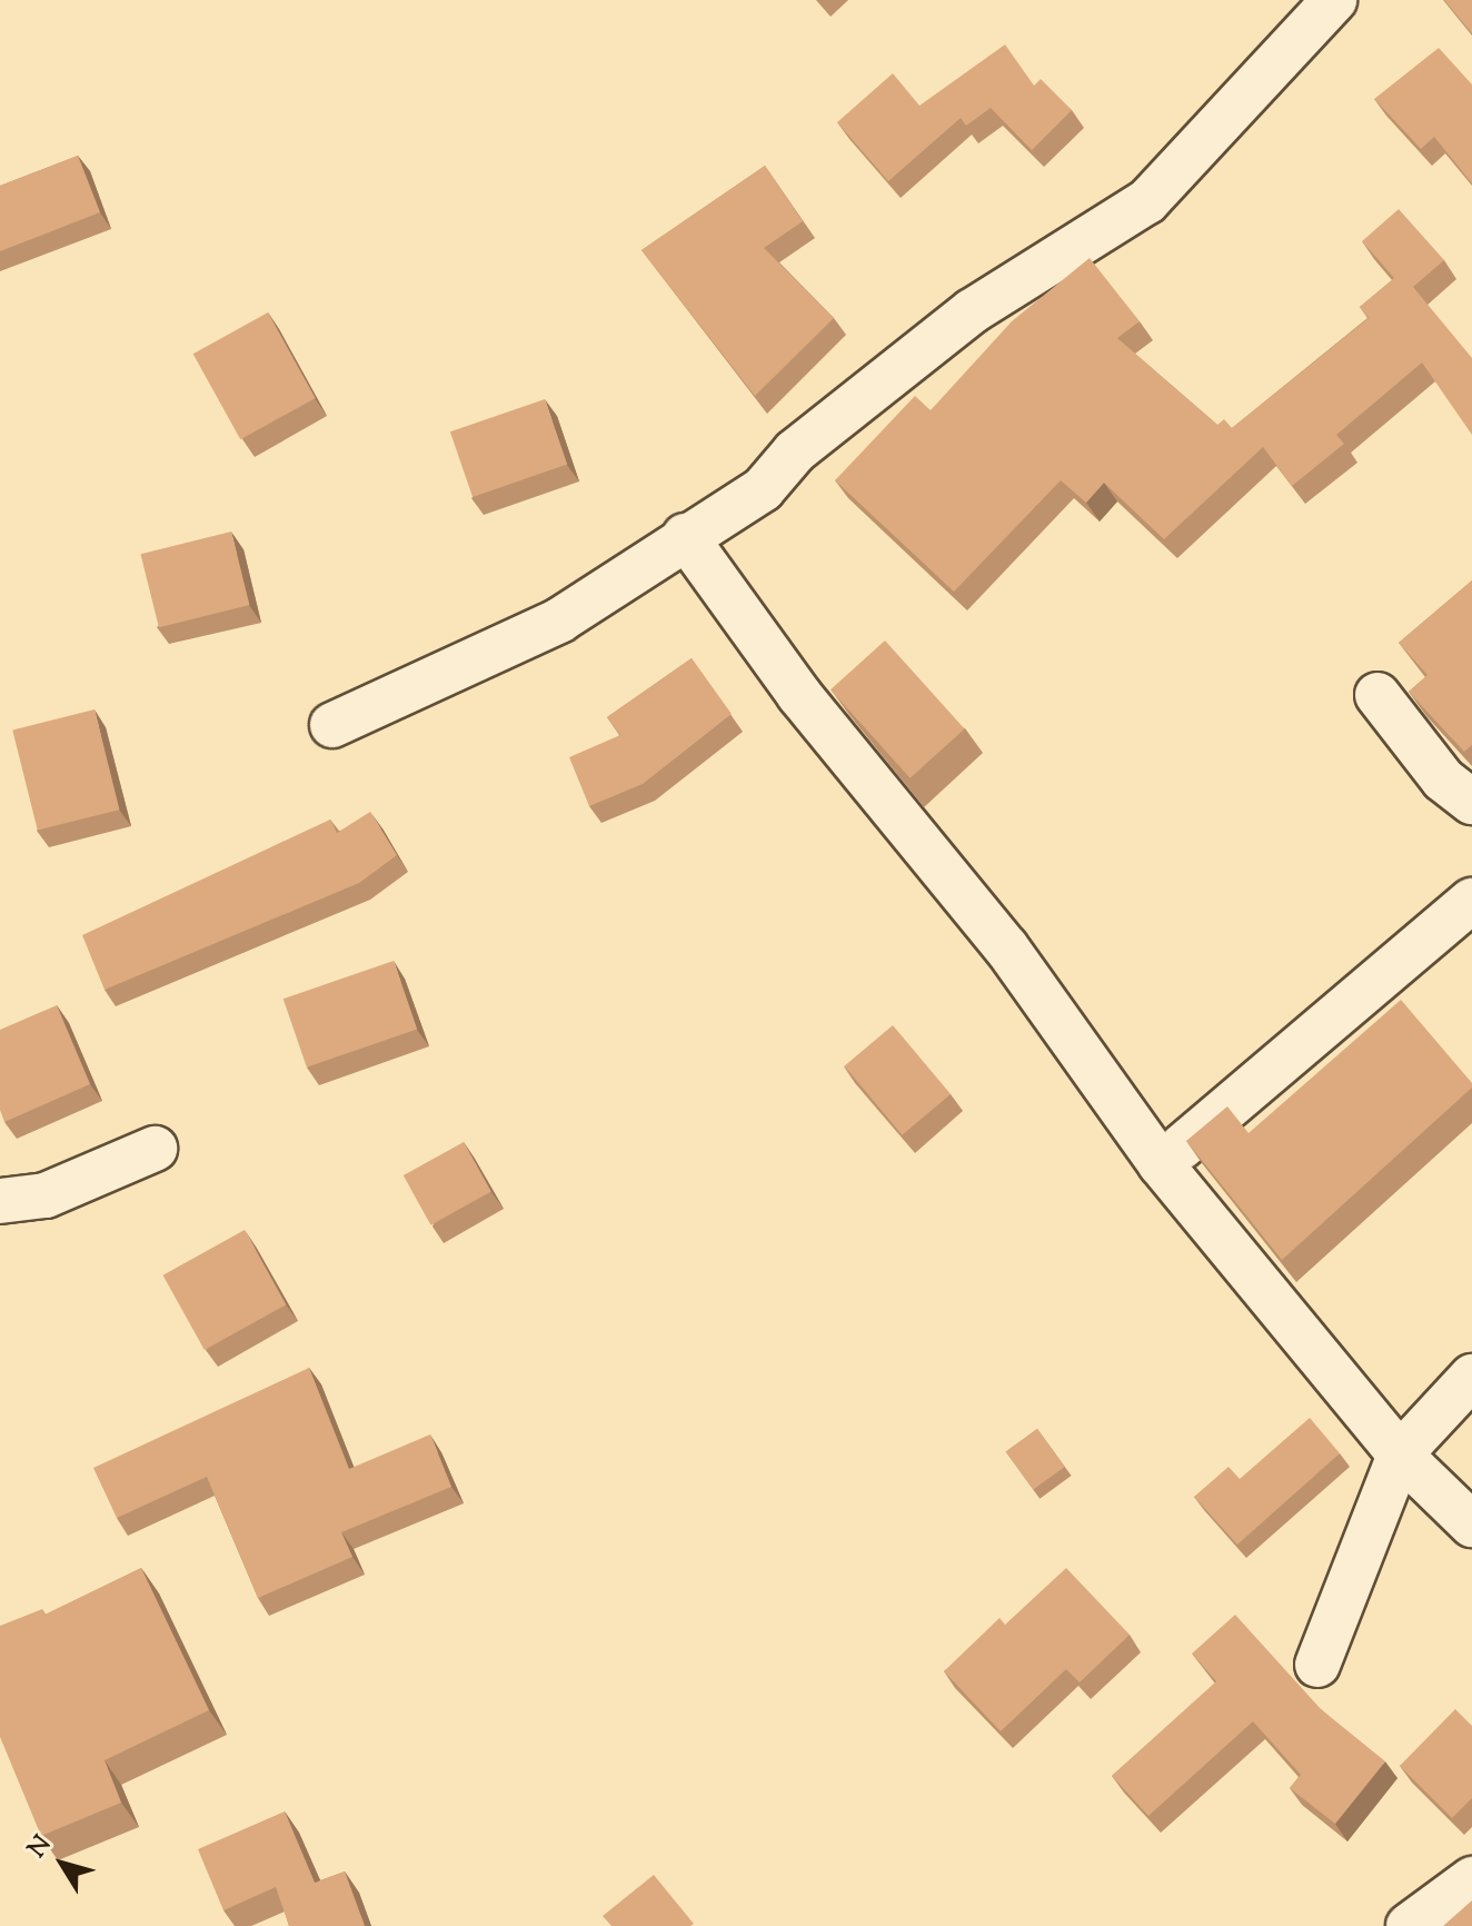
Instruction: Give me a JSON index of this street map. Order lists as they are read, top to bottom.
{
  "north": "top left"
}
